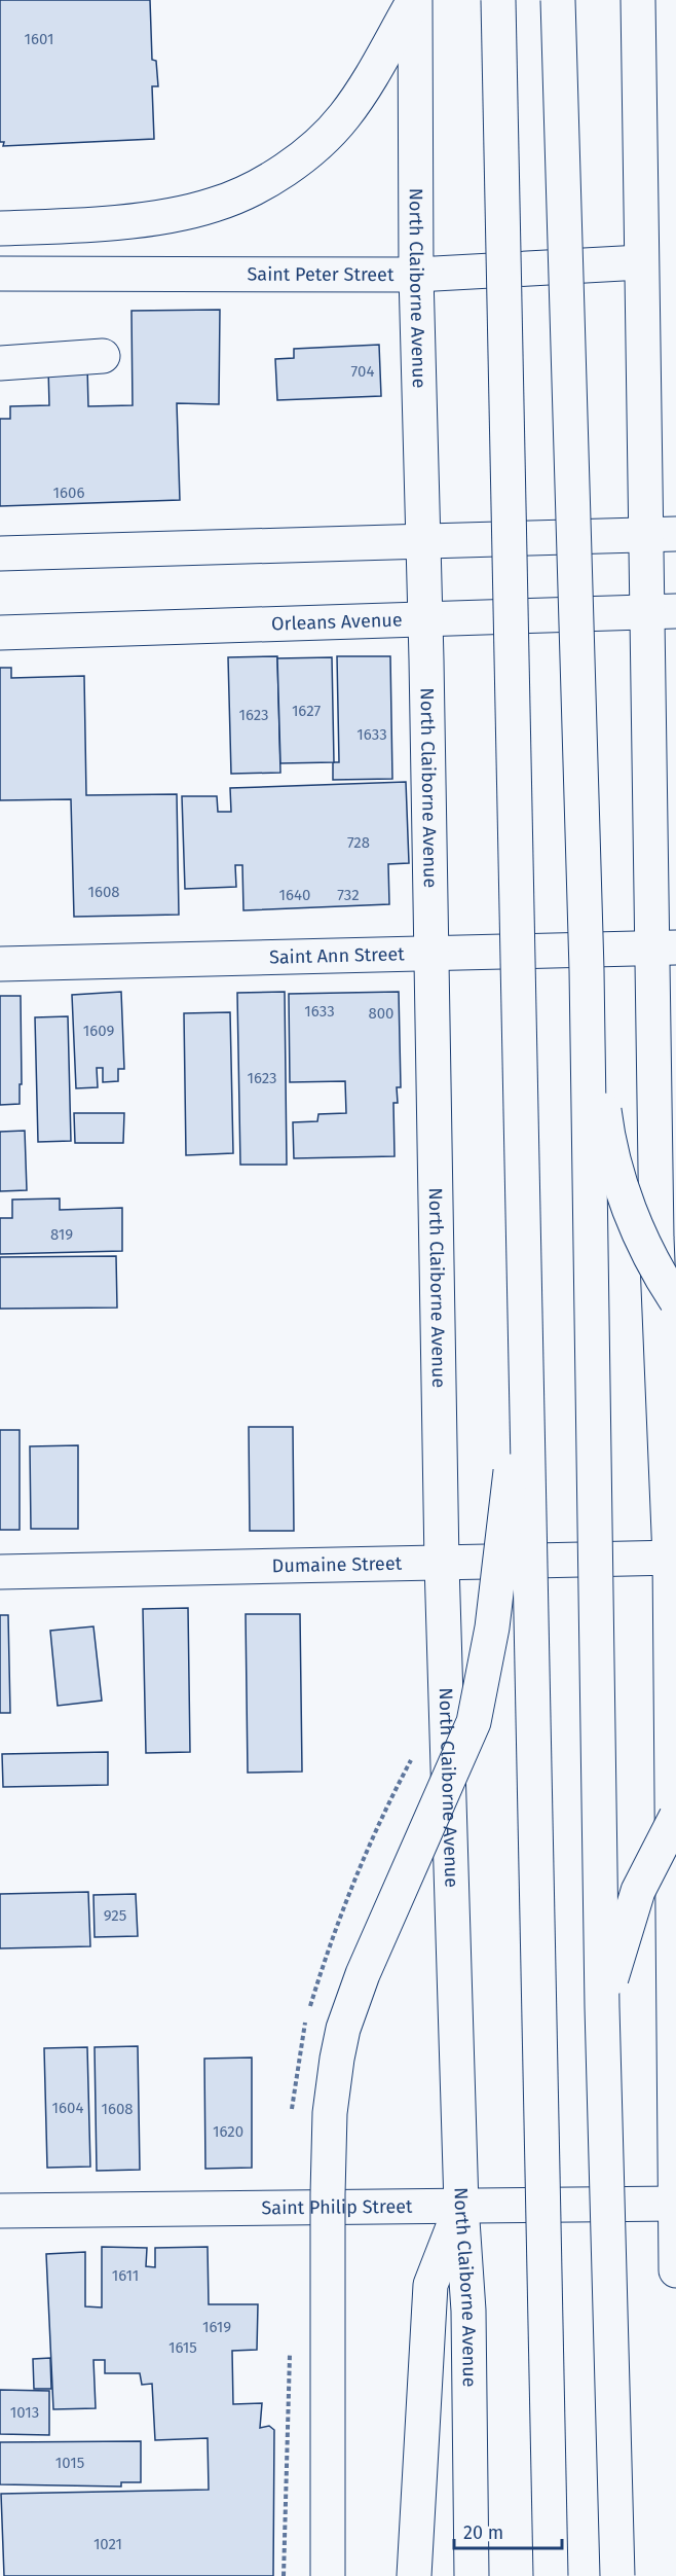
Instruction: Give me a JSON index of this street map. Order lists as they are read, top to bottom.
{
  "streets": {
    "main road": [
      "Saint Peter Street",
      "North Claiborne Avenue",
      "Orleans Avenue",
      "Saint Ann Street",
      "Dumaine Street",
      "Saint Philip Street"
    ]
  },
  "crossings": [
    ["Saint Peter Street", "North Claiborne Avenue"],
    ["North Claiborne Avenue", "Orleans Avenue"],
    ["North Claiborne Avenue", "Saint Ann Street"],
    ["North Claiborne Avenue", "Dumaine Street"],
    ["North Claiborne Avenue", "Saint Philip Street"]
  ],
  "house_numbers": [
    "1601",
    "704",
    "1606",
    "1627",
    "1623",
    "1633",
    "728",
    "1608",
    "1640",
    "732",
    "1633",
    "800",
    "1609",
    "1623",
    "819",
    "925",
    "1604",
    "1608",
    "1620",
    "1611",
    "1619",
    "1615",
    "1013",
    "1015",
    "1021"
  ],
  "scale_bar": "20 m"
}
